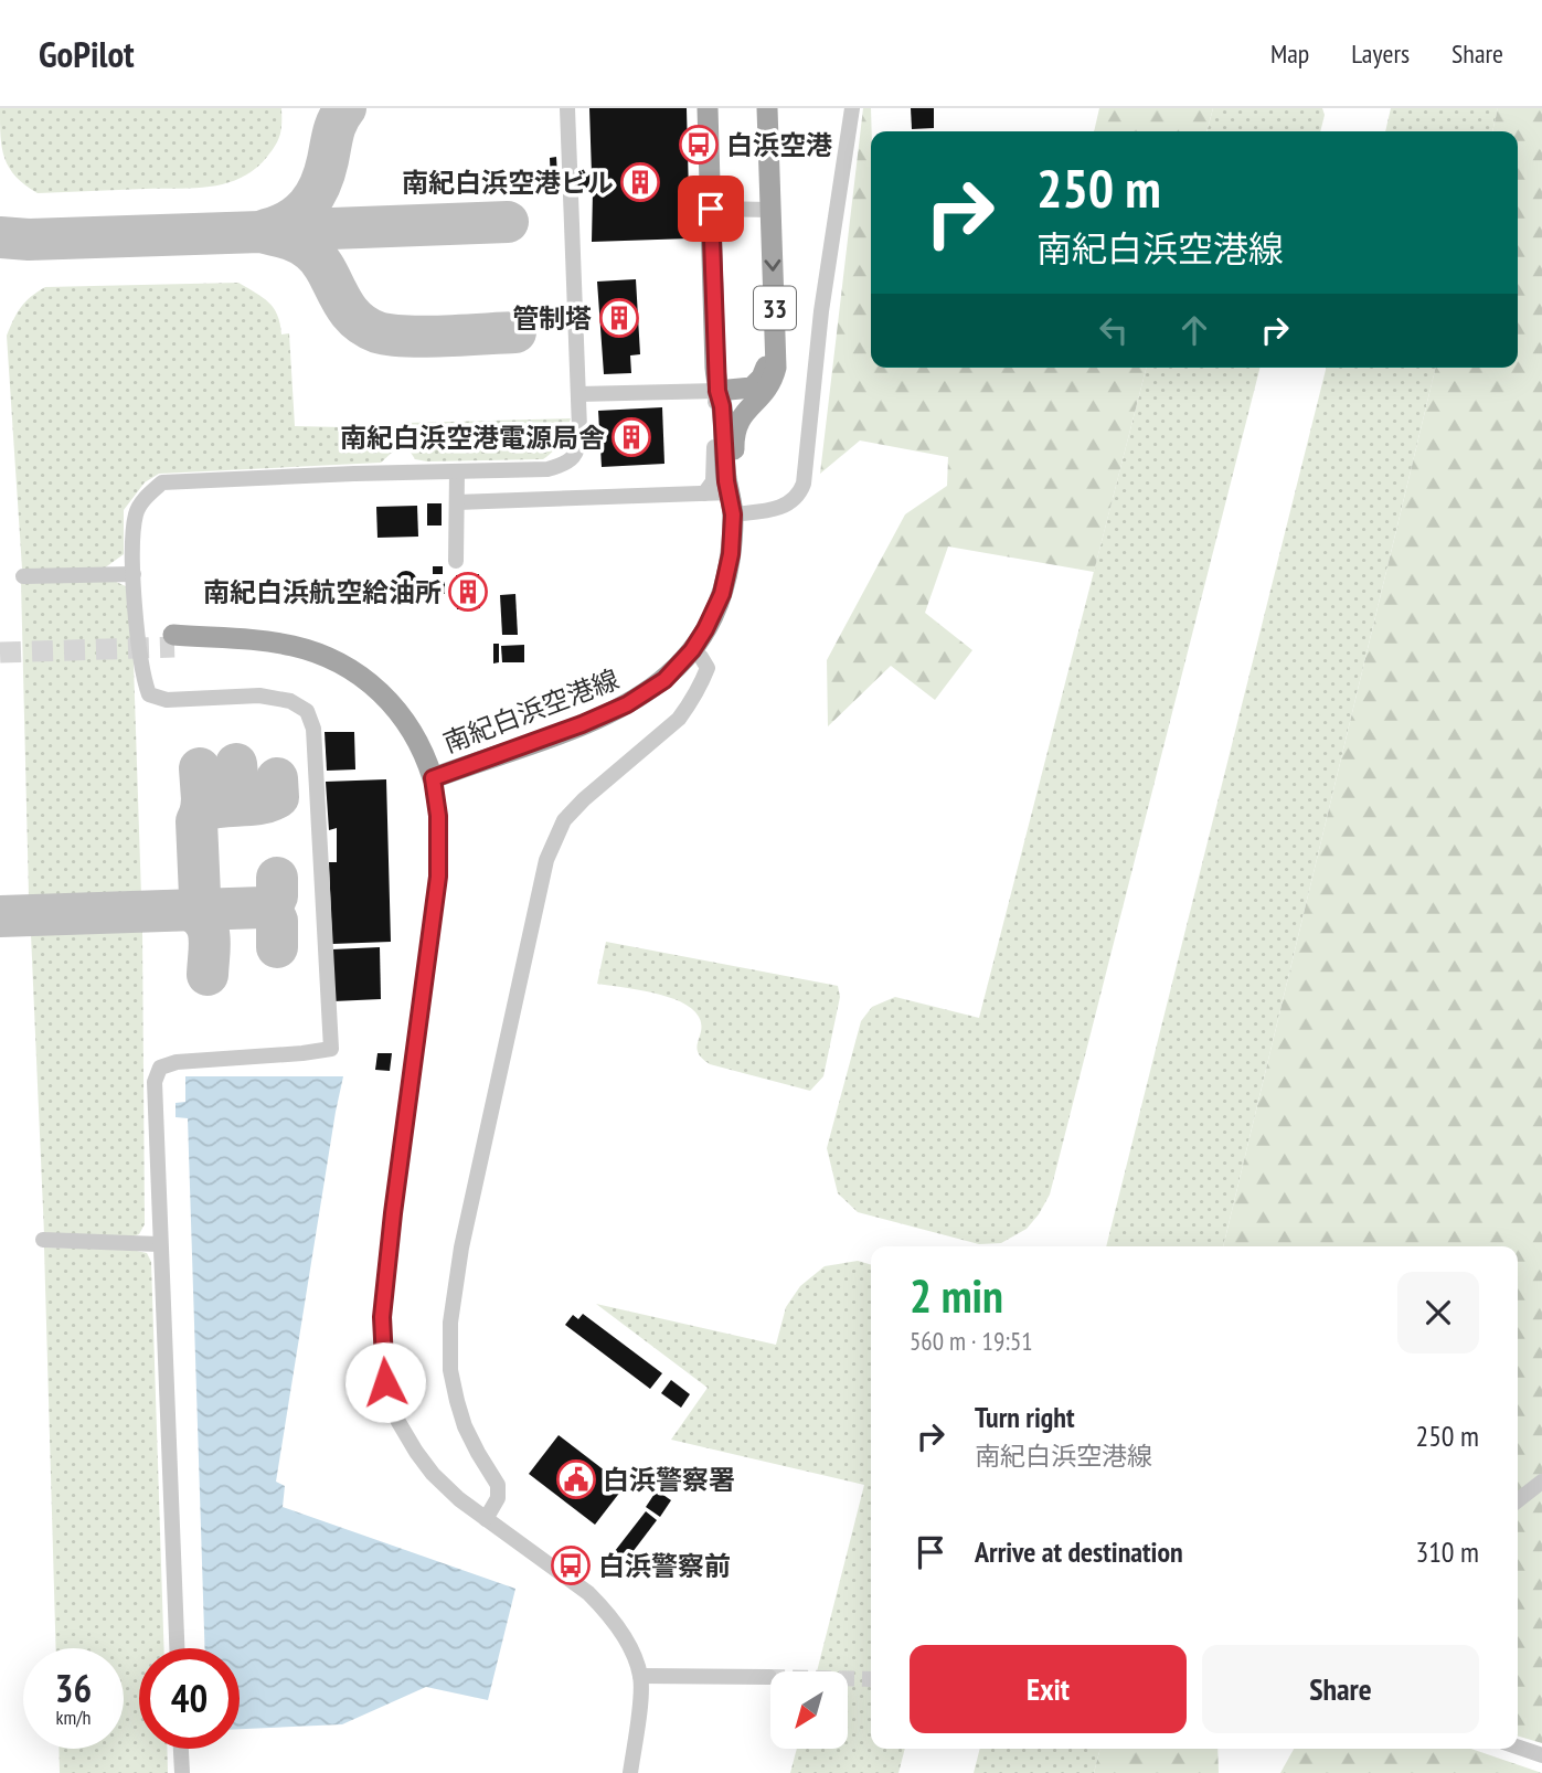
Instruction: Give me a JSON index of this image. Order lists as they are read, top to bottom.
{
  "streets": {
    "main road": ["33", "南紀白浜空港線"]
  },
  "places": {
    "bus stop": ["白浜空港", "白浜警察前"],
    "building": [
      "南紀白浜空港ビル",
      "管制塔",
      "南紀白浜空港電源局舎",
      "南紀白浜航空給油所"
    ],
    "public building": ["白浜警察署"]
  },
  "north": "bottom left",
  "page": {
    "header": "GoPilot",
    "nav": ["Map", "Layers", "Share"],
    "turn": ["250 m", "南紀白浜空港線"],
    "heading": ["2 min", "560 m · 19:51"],
    "list": [
      {
        "name": "Turn right",
        "note": "南紀白浜空港線",
        "value": "250 m"
      },
      {
        "name": "Arrive at destination",
        "value": "310 m"
      }
    ],
    "buttons": ["Exit", "Share"],
    "speed": "36 km/h",
    "limit": "40"
  }
}
